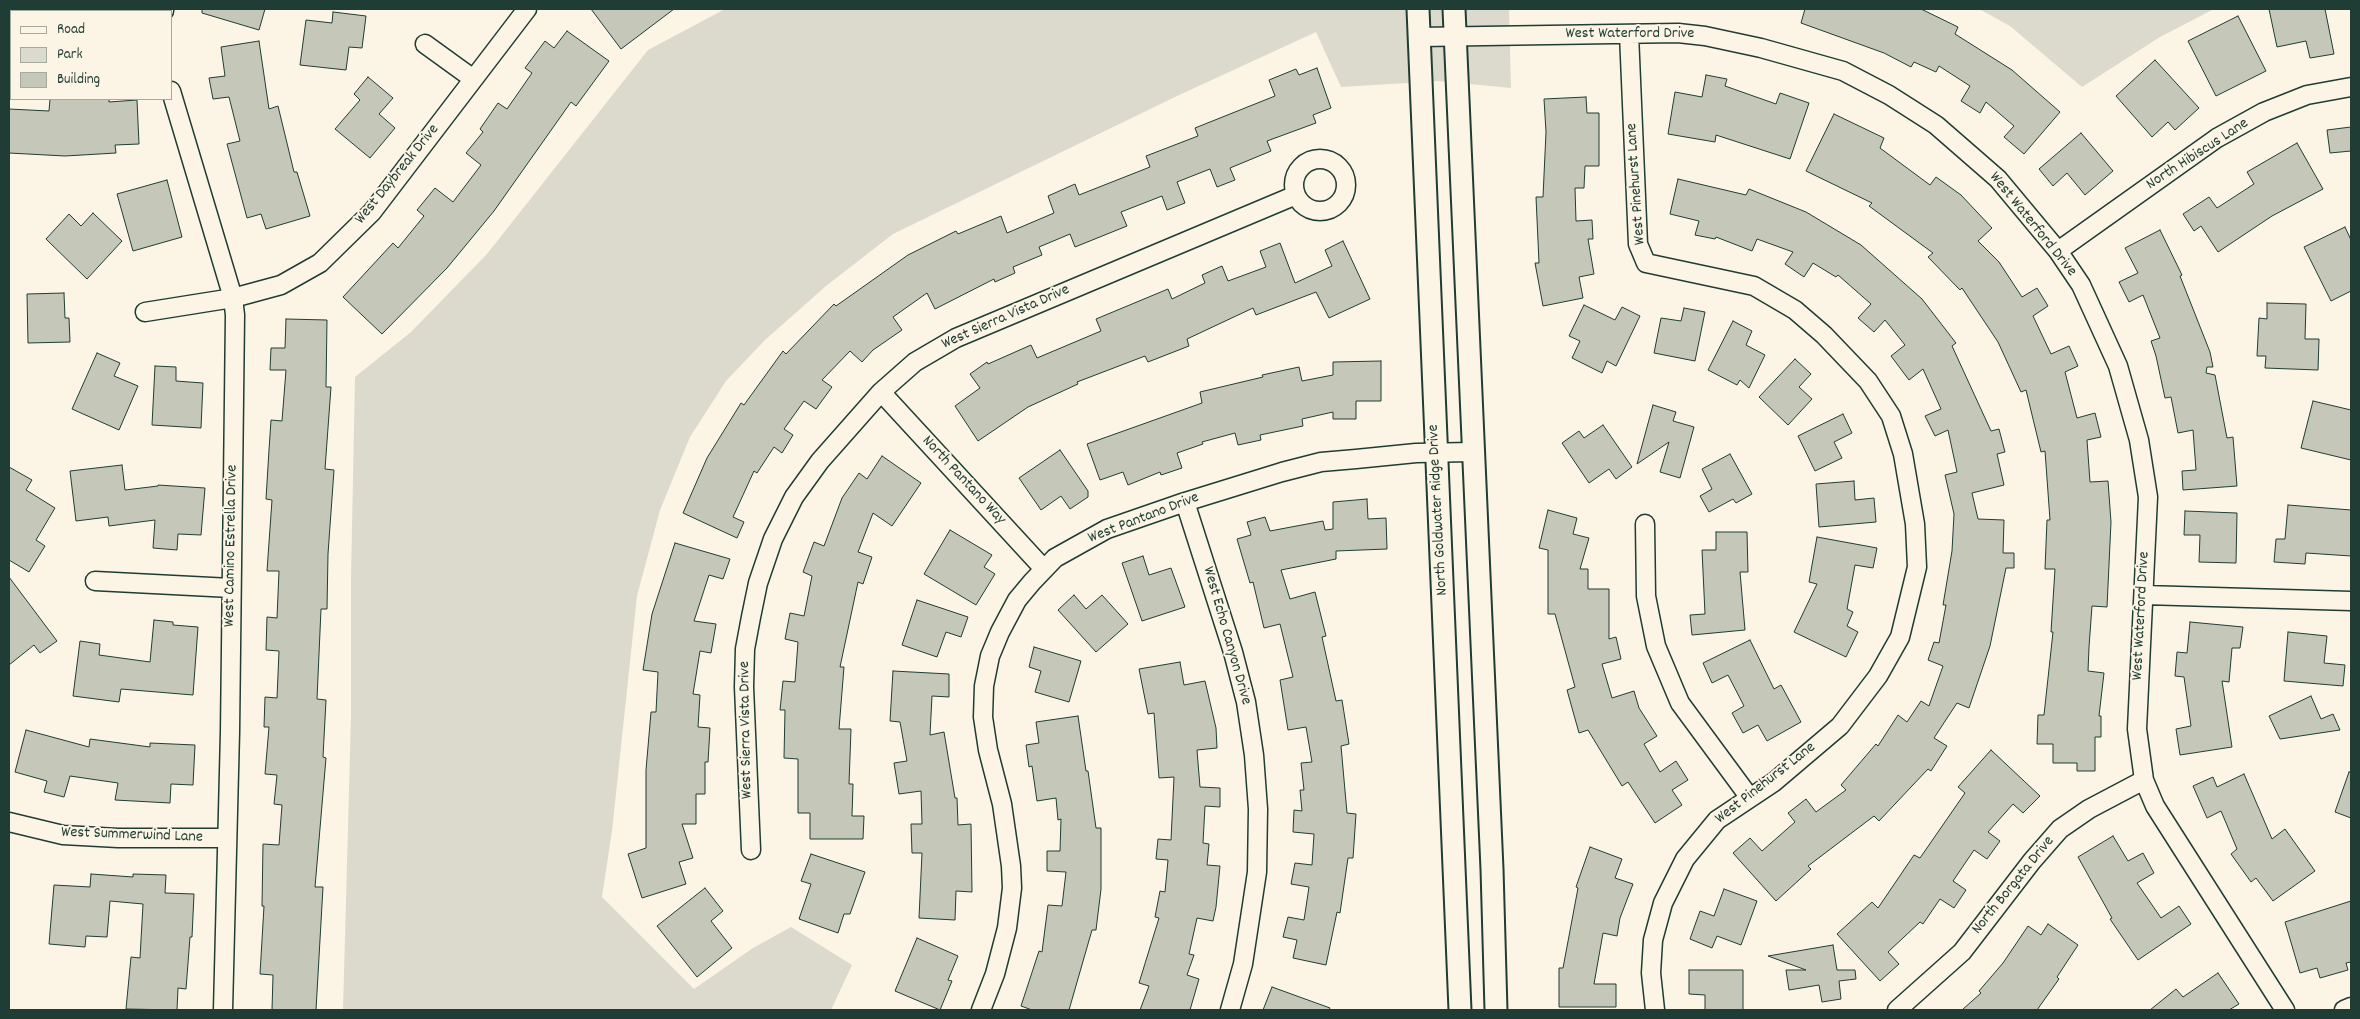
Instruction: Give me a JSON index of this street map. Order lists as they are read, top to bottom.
{
  "streets": {
    "street": [
      "West Waterford Drive",
      "North Hibiscus Lane",
      "West Daybreak Drive",
      "West Pinehurst Lane",
      "West Sierra Vista Drive",
      "North Pantano Way",
      "North Goldwater Ridge Drive",
      "West Pantano Drive",
      "West Camino Estrella Drive",
      "West Echo Canyon Drive",
      "West Summerwind Lane",
      "North Borgata Drive"
    ]
  },
  "crossings": [
    ["West Waterford Drive", "North Hibiscus Lane"],
    ["West Waterford Drive", "West Pinehurst Lane"],
    ["West Waterford Drive", "North Goldwater Ridge Drive"],
    ["West Waterford Drive", "North Borgata Drive"],
    ["West Daybreak Drive", "West Camino Estrella Drive"],
    ["West Sierra Vista Drive", "North Pantano Way"],
    ["North Pantano Way", "West Pantano Drive"],
    ["North Goldwater Ridge Drive", "West Pantano Drive"],
    ["West Pantano Drive", "West Echo Canyon Drive"],
    ["West Camino Estrella Drive", "West Summerwind Lane"]
  ],
  "legend": ["Road", "Park", "Building"]
}
